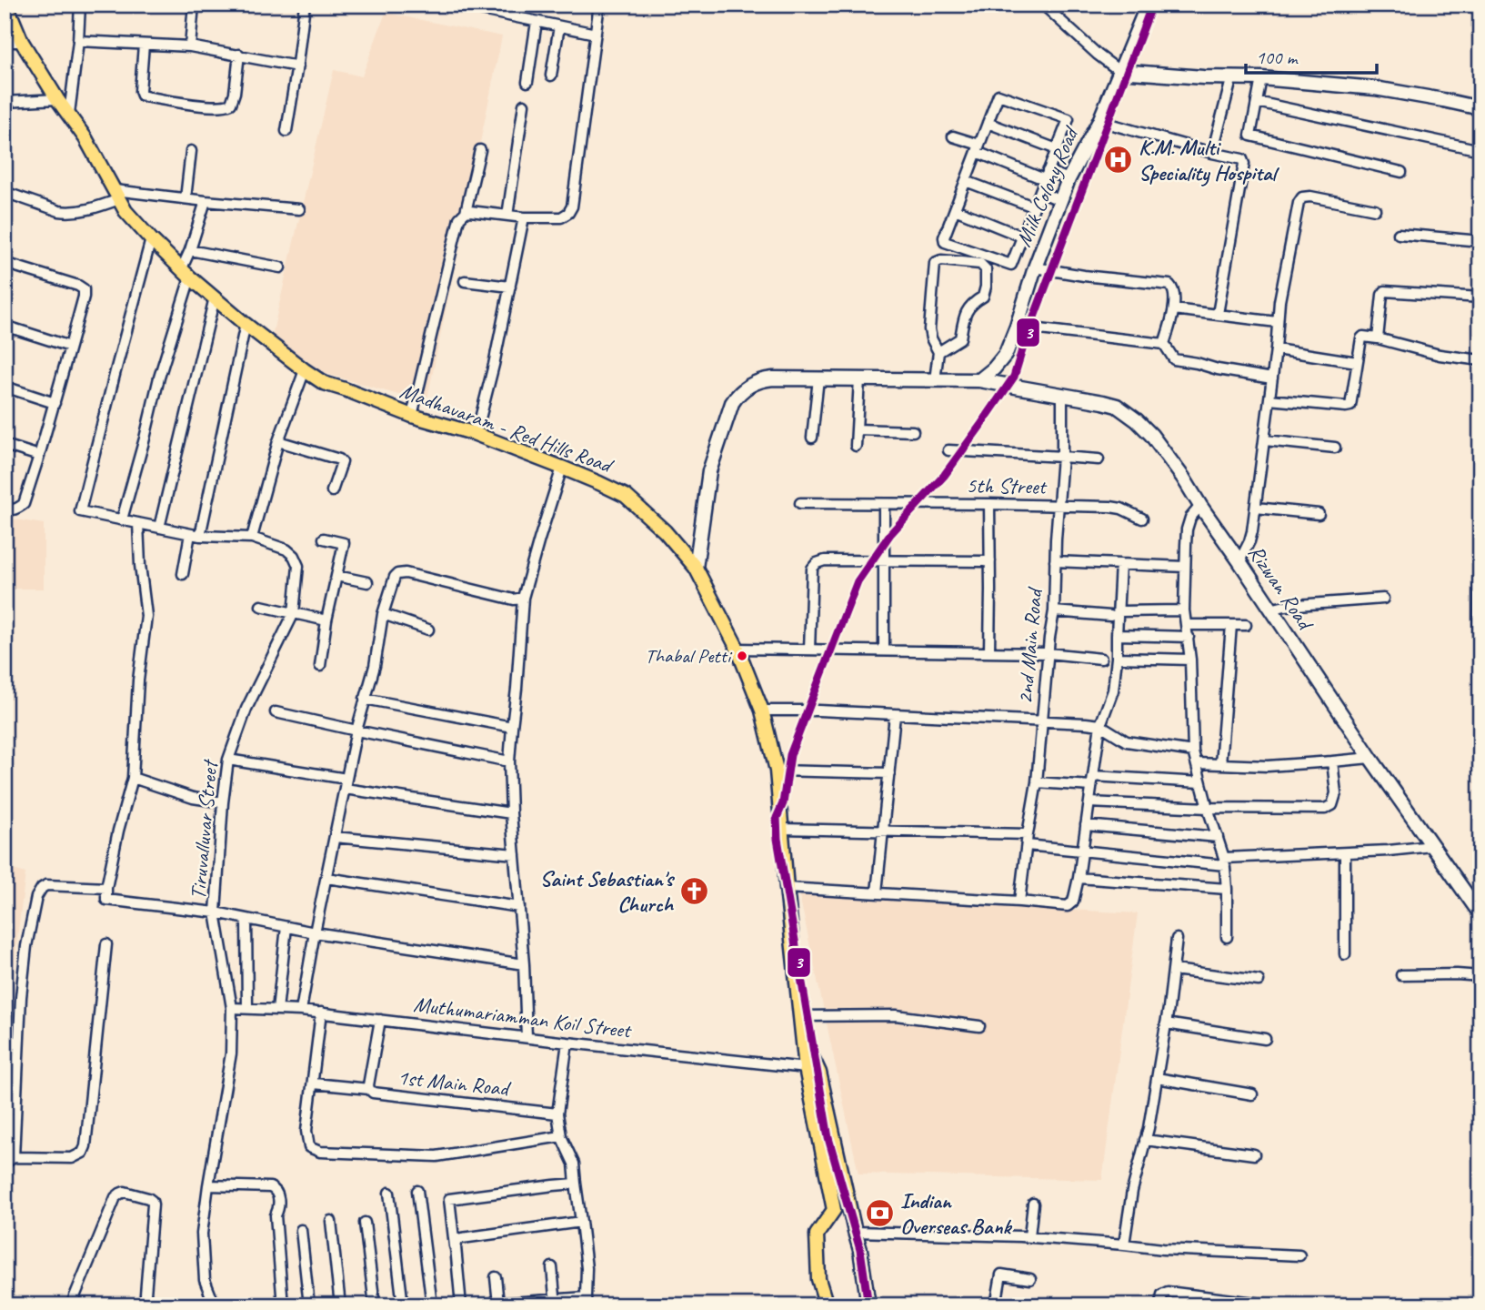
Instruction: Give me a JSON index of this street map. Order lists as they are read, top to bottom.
{
  "streets": {
    "main road": ["Madhavaram - Red Hills Road"],
    "street": [
      "Milk Colony Road",
      "5th Street",
      "Rizwan Road",
      "2nd Main Road",
      "Tiruvalluvar Street",
      "Muthumariamman Koil Street",
      "1st Main Road"
    ]
  },
  "crossings": [
    ["Milk Colony Road", "Rizwan Road"],
    ["Madhavaram - Red Hills Road", "Rizwan Road"],
    ["Madhavaram - Red Hills Road", "Muthumariamman Koil Street"],
    ["5th Street", "2nd Main Road"],
    ["Rizwan Road", "2nd Main Road"],
    ["Tiruvalluvar Street", "Muthumariamman Koil Street"],
    ["Muthumariamman Koil Street", "1st Main Road"]
  ],
  "places": {
    "hospital": ["K.M. Multi Speciality Hospital"],
    "other": ["Thabal Petti"],
    "church": ["Saint Sebastian's Church"],
    "bank": ["Indian Overseas Bank"]
  },
  "lines": ["transit line 3"],
  "scale_bar": "100 m"
}
